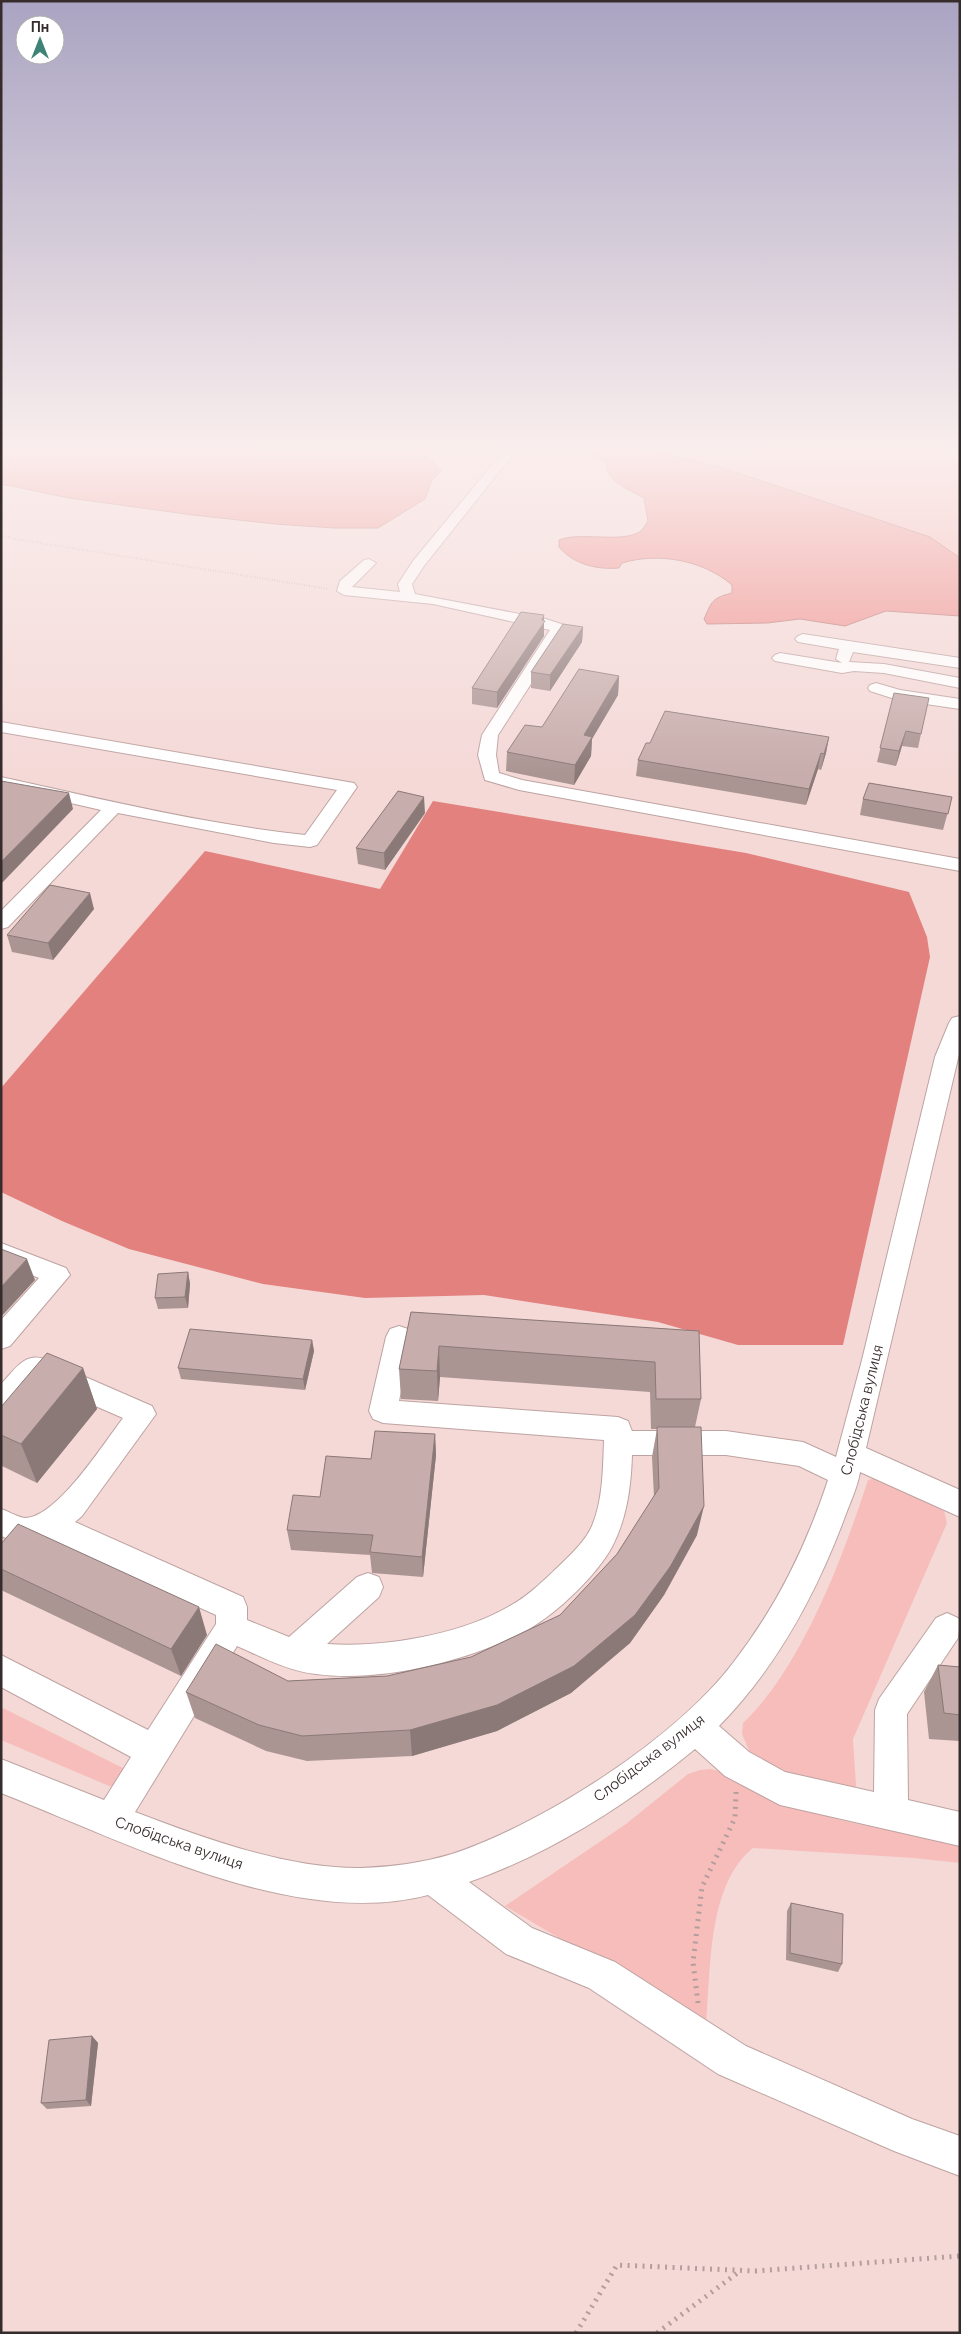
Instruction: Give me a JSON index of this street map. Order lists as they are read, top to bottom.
{
  "streets": {
    "street": ["Слобідська вулиця"]
  },
  "north": "top"
}
